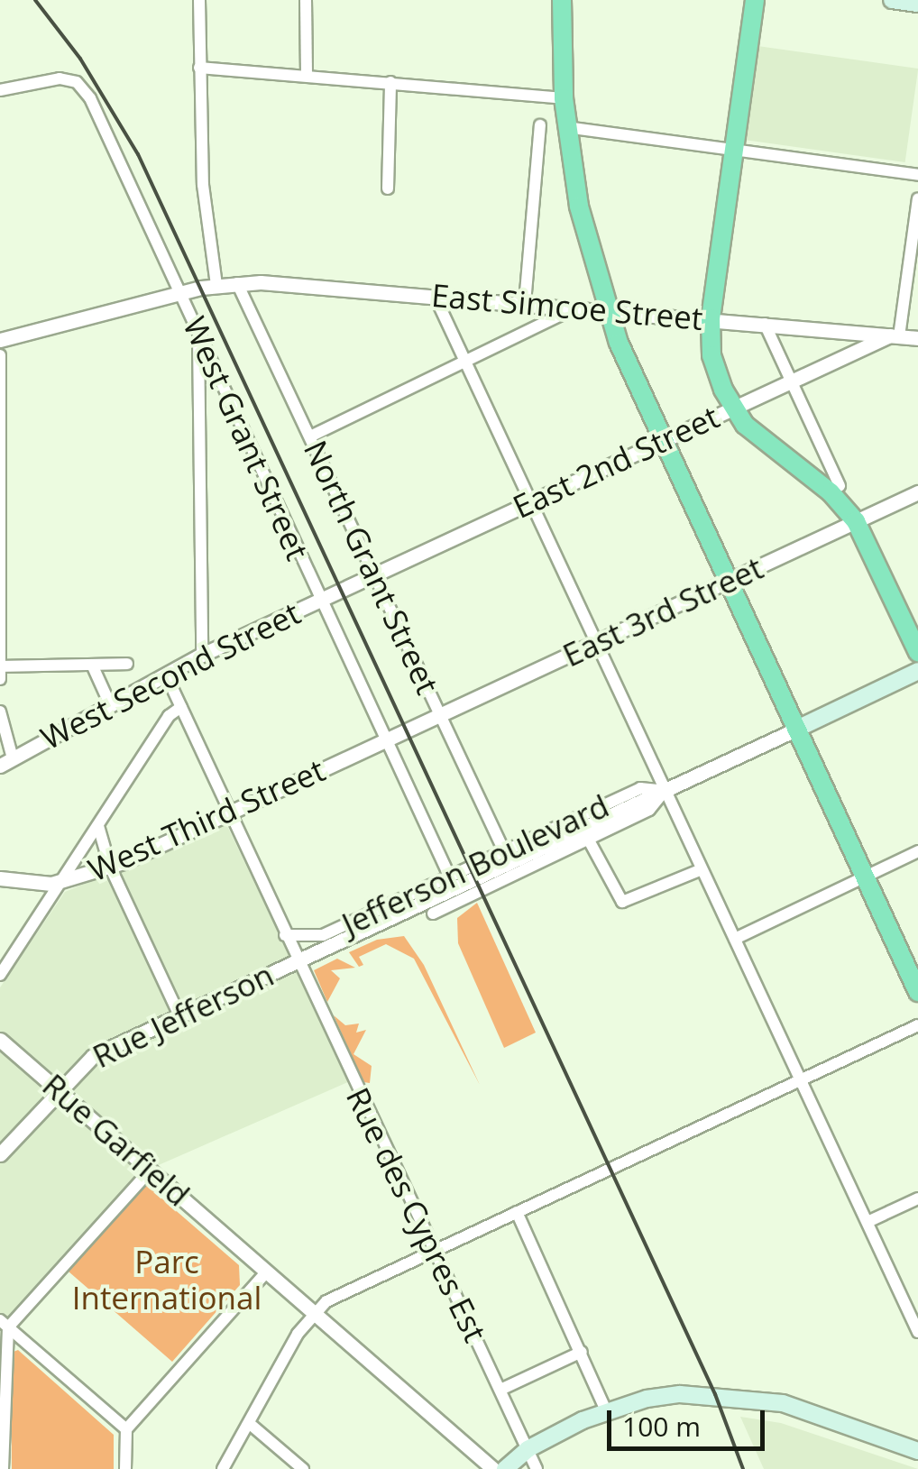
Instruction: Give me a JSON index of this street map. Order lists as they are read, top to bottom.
{
  "streets": {
    "main road": ["Jefferson Boulevard"],
    "street": [
      "East Simcoe Street",
      "West Grant Street",
      "East 2nd Street",
      "North Grant Street",
      "East 3rd Street",
      "West Second Street",
      "West Third Street",
      "Rue Jefferson",
      "Rue Garfield",
      "Rue des Cypres Est"
    ]
  },
  "crossings": [
    ["East Simcoe Street", "West Grant Street"],
    ["East Simcoe Street", "East 2nd Street"],
    ["East Simcoe Street", "North Grant Street"],
    ["West Grant Street", "West Second Street"],
    ["West Grant Street", "West Third Street"],
    ["West Grant Street", "Jefferson Boulevard"],
    ["East 2nd Street", "North Grant Street"],
    ["East 2nd Street", "West Second Street"],
    ["North Grant Street", "East 3rd Street"],
    ["North Grant Street", "Jefferson Boulevard"],
    ["East 3rd Street", "West Third Street"],
    ["West Second Street", "Rue des Cypres Est"],
    ["West Third Street", "Rue des Cypres Est"],
    ["Jefferson Boulevard", "Rue Jefferson"],
    ["Jefferson Boulevard", "Rue des Cypres Est"],
    ["Rue Jefferson", "Rue Garfield"],
    ["Rue Jefferson", "Rue des Cypres Est"]
  ],
  "parks": ["Parc International"],
  "scale_bar": "100 m"
}
